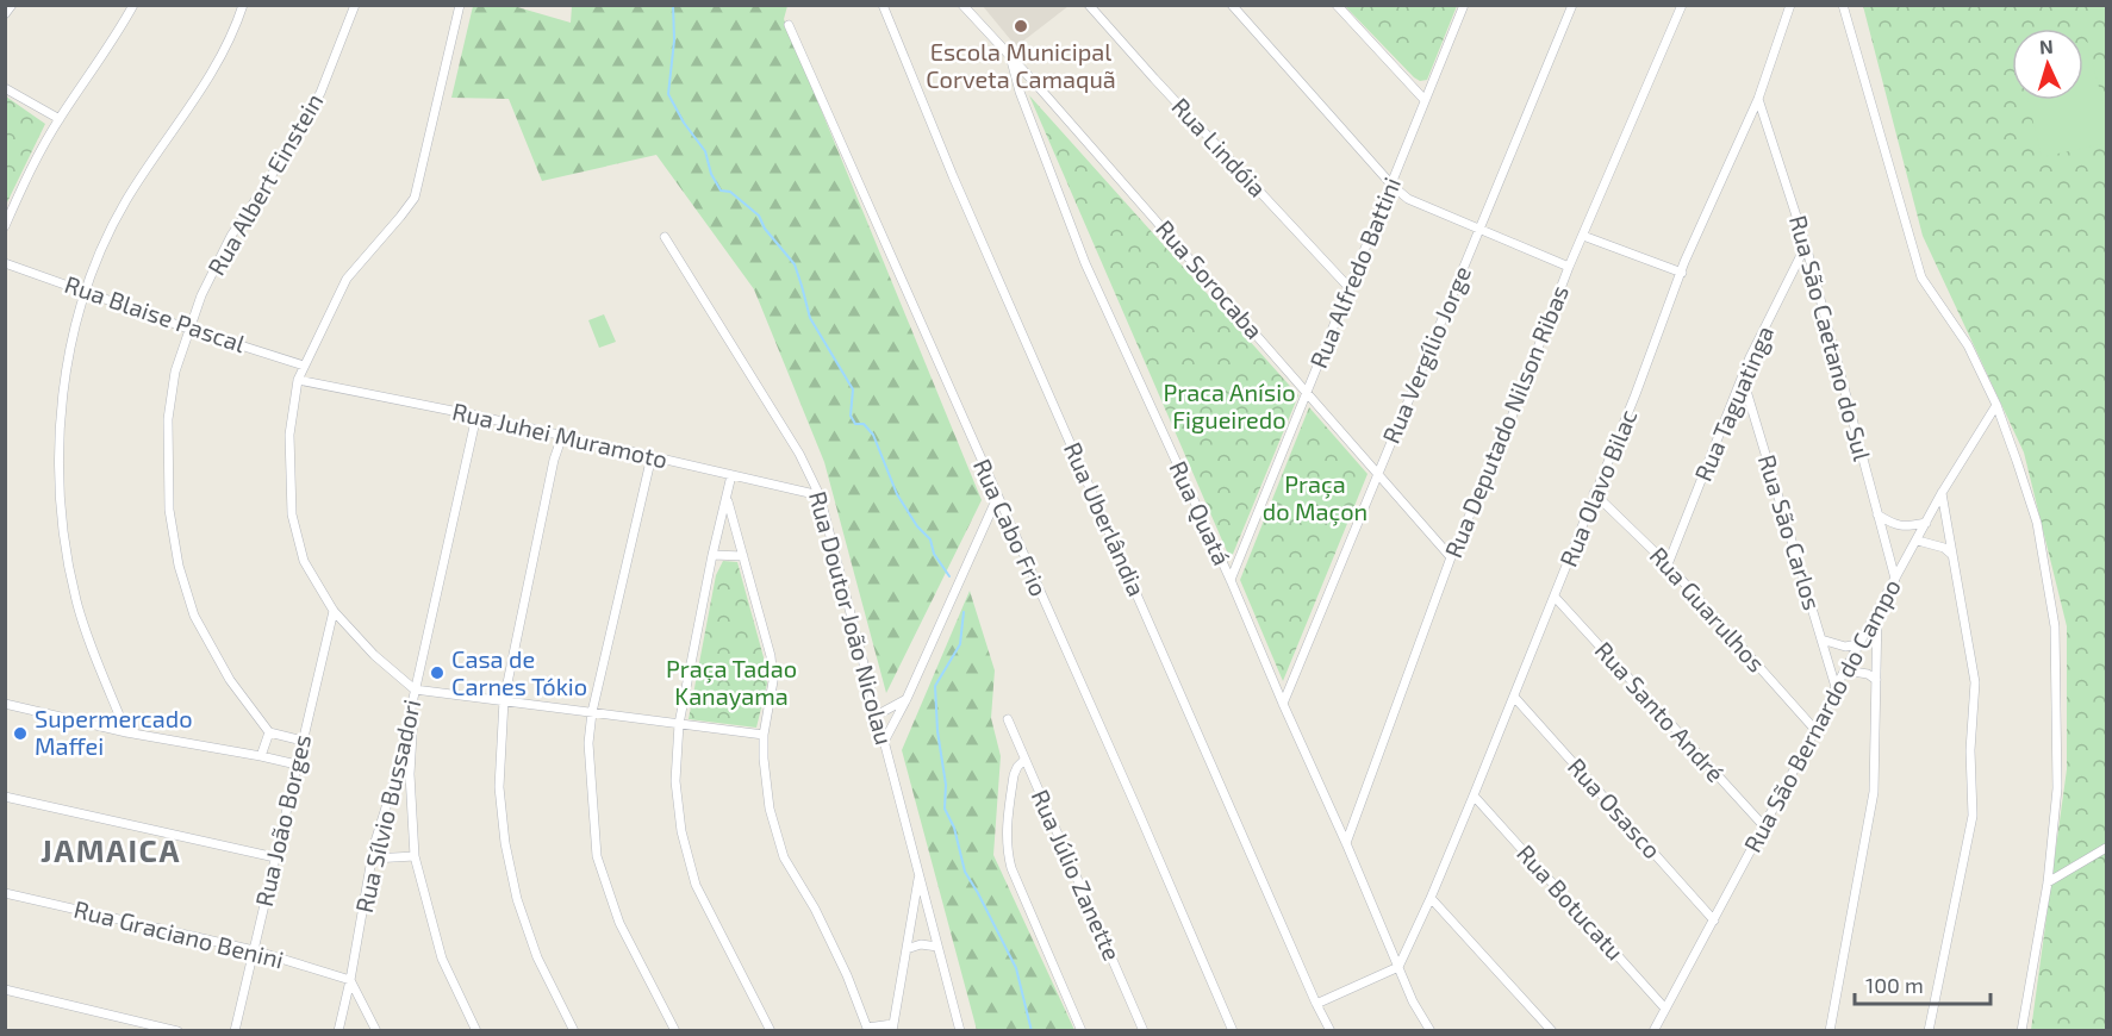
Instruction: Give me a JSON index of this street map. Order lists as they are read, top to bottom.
{
  "streets": {
    "street": [
      "Rua Lindóia",
      "Rua Albert Einstein",
      "Rua Alfredo Battini",
      "Rua Sorocaba",
      "Rua Blaise Pascal",
      "Rua São Caetano do Sul",
      "Rua Vergílio Jorge",
      "Rua Taguatinga",
      "Rua Deputado Nilson Ribas",
      "Rua Juhei Muramoto",
      "Rua Olavo Bilac",
      "Rua Quatá",
      "Rua Uberlândia",
      "Rua Cabo Frio",
      "Rua São Carlos",
      "Rua Guarulhos",
      "Rua Doutor João Nicolau",
      "Rua Santo André",
      "Rua São Bernardo do Campo",
      "Rua Sílvio Bussadori",
      "Rua Osasco",
      "Rua João Borges",
      "Rua Júlio Zanette",
      "Rua Botucatu",
      "Rua Graciano Benini"
    ]
  },
  "crossings": [
    ["Rua Lindóia", "Rua Alfredo Battini"],
    ["Rua Albert Einstein", "Rua Blaise Pascal"],
    ["Rua Alfredo Battini", "Rua Sorocaba"],
    ["Rua Alfredo Battini", "Rua Quatá"],
    ["Rua Sorocaba", "Rua Vergílio Jorge"],
    ["Rua Sorocaba", "Rua Deputado Nilson Ribas"],
    ["Rua Sorocaba", "Rua Quatá"],
    ["Rua São Caetano do Sul", "Rua Taguatinga"],
    ["Rua São Caetano do Sul", "Rua Olavo Bilac"],
    ["Rua São Caetano do Sul", "Rua São Bernardo do Campo"],
    ["Rua Vergílio Jorge", "Rua Quatá"],
    ["Rua Taguatinga", "Rua São Carlos"],
    ["Rua Taguatinga", "Rua Guarulhos"],
    ["Rua Deputado Nilson Ribas", "Rua Quatá"],
    ["Rua Juhei Muramoto", "Rua Doutor João Nicolau"],
    ["Rua Juhei Muramoto", "Rua Sílvio Bussadori"],
    ["Rua Olavo Bilac", "Rua Quatá"],
    ["Rua Olavo Bilac", "Rua Guarulhos"],
    ["Rua Olavo Bilac", "Rua Santo André"],
    ["Rua Olavo Bilac", "Rua Osasco"],
    ["Rua Olavo Bilac", "Rua Botucatu"],
    ["Rua São Carlos", "Rua São Bernardo do Campo"],
    ["Rua Guarulhos", "Rua São Bernardo do Campo"],
    ["Rua Santo André", "Rua São Bernardo do Campo"],
    ["Rua São Bernardo do Campo", "Rua Osasco"],
    ["Rua São Bernardo do Campo", "Rua Botucatu"],
    ["Rua Sílvio Bussadori", "Rua Graciano Benini"],
    ["Rua João Borges", "Rua Graciano Benini"]
  ],
  "districts": ["JAMAICA"],
  "parks": ["Praca Anísio Figueiredo", "Praça do Maçon", "Praça Tadao Kanayama"],
  "places": ["Escola Municipal Corveta Camaquã", "Casa de Carnes Tókio", "Supermercado Maffei"],
  "scale_bar": "100 m",
  "north": "top"
}
